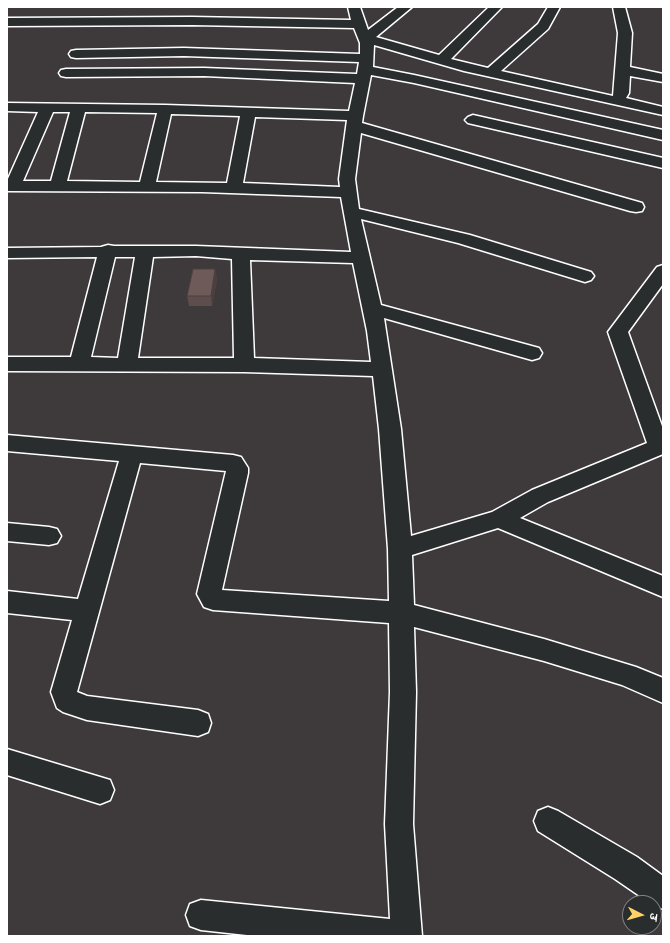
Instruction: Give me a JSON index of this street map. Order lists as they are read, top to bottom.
{
  "north": "right"
}
